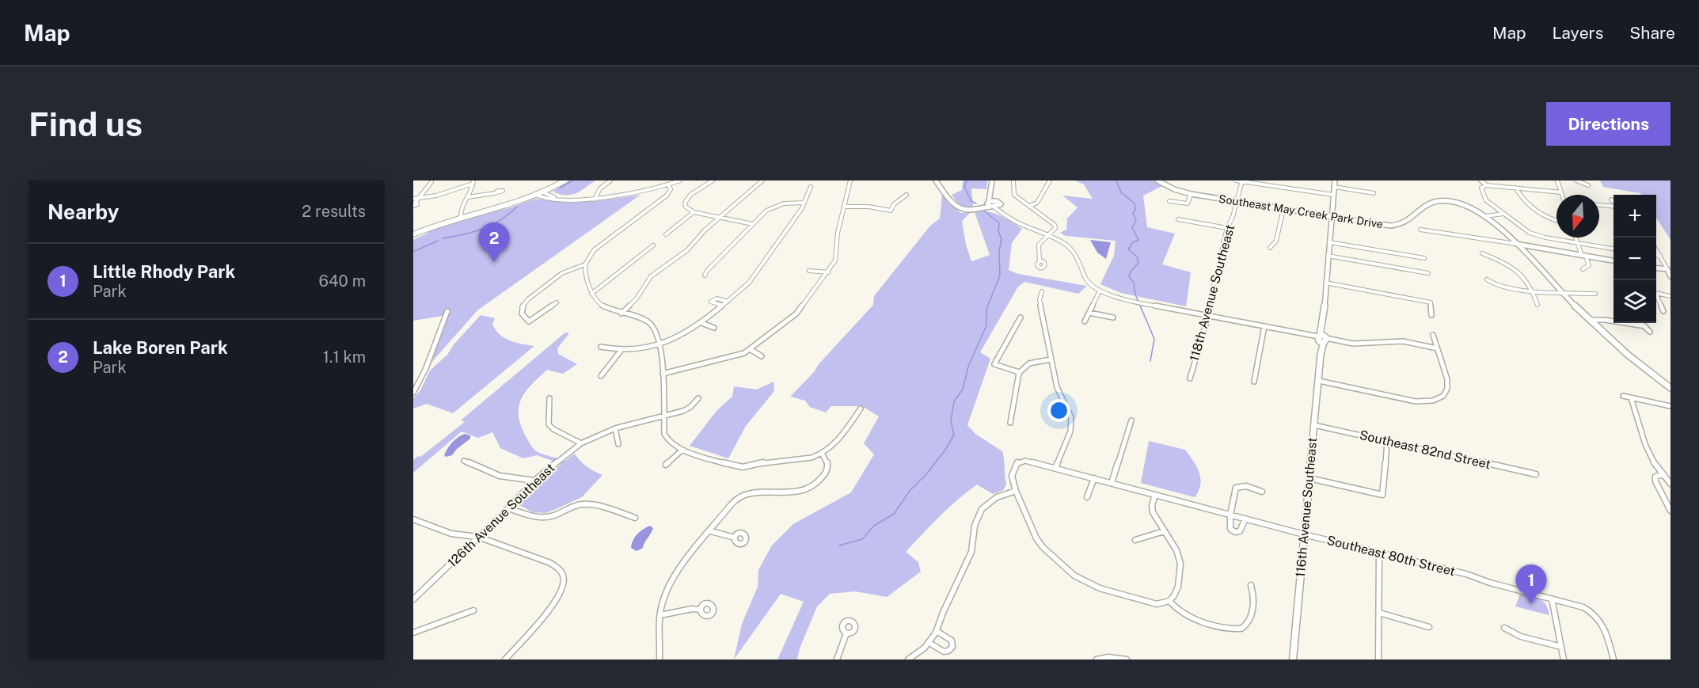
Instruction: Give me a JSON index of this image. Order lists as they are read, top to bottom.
{
  "streets": {
    "street": [
      "Southeast May Creek Park Drive",
      "118th Avenue Southeast",
      "Southeast 82nd Street",
      "116th Avenue Southeast",
      "126th Avenue Southeast",
      "Southeast 80th Street"
    ]
  },
  "crossings": [
    ["Southeast May Creek Park Drive", "118th Avenue Southeast"],
    ["Southeast May Creek Park Drive", "116th Avenue Southeast"],
    ["Southeast 82nd Street", "116th Avenue Southeast"],
    ["116th Avenue Southeast", "Southeast 80th Street"]
  ],
  "north": "bottom",
  "page": {
    "header": "Map",
    "nav": ["Map", "Layers", "Share"],
    "buttons": "Directions",
    "title": "Find us",
    "heading": ["Nearby", "2 results"],
    "map_buttons": ["+", "−"],
    "pins": ["2", "1"],
    "list": [
      {
        "mark": "1",
        "name": "Little Rhody Park",
        "note": "Park",
        "value": "640 m"
      },
      {
        "mark": "2",
        "name": "Lake Boren Park",
        "note": "Park",
        "value": "1.1 km"
      }
    ]
  }
}
